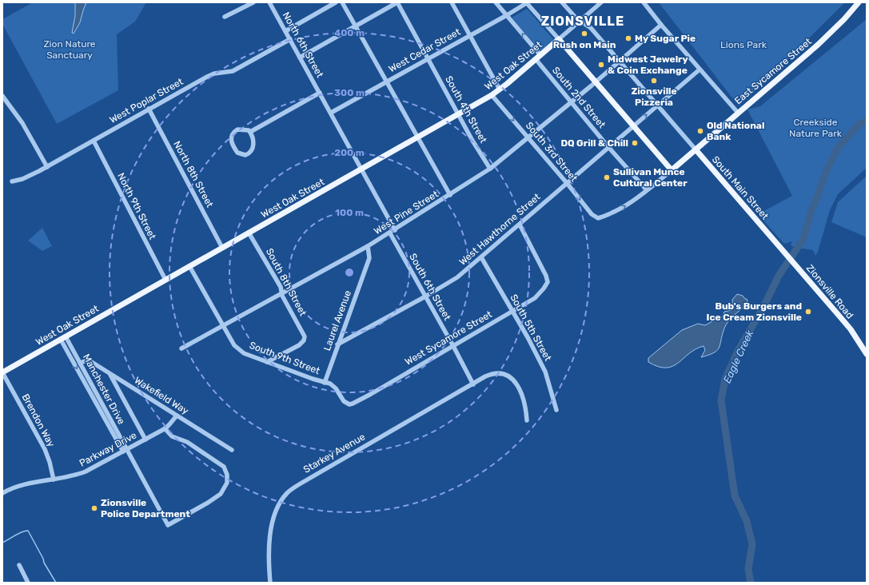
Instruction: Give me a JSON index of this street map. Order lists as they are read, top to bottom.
{
  "streets": {
    "main road": [
      "West Oak Street",
      "East Sycamore Street",
      "South Main Street",
      "Zionsville Road"
    ],
    "street": [
      "North 6th Street",
      "West Cedar Street",
      "South 2nd Street",
      "West Poplar Street",
      "South 4th Street",
      "South 3rd Street",
      "North 8th Street",
      "North 9th Street",
      "West Pine Street",
      "West Hawthorne Street",
      "South 8th Street",
      "South 6th Street",
      "Laurel Avenue",
      "South 5th Street",
      "West Sycamore Street",
      "South 9th Street",
      "Manchester Drive",
      "Wakefield Way",
      "Brendon Way",
      "Parkway Drive",
      "Starkey Avenue"
    ]
  },
  "crossings": [
    ["North 6th Street", "West Cedar Street"],
    ["North 6th Street", "West Poplar Street"],
    ["West Cedar Street", "South 4th Street"],
    ["West Oak Street", "South 2nd Street"],
    ["West Oak Street", "South 4th Street"],
    ["West Oak Street", "South 3rd Street"],
    ["West Oak Street", "North 8th Street"],
    ["West Oak Street", "South Main Street"],
    ["West Oak Street", "North 9th Street"],
    ["West Oak Street", "South 8th Street"],
    ["West Oak Street", "South 9th Street"],
    ["West Oak Street", "Manchester Drive"],
    ["West Oak Street", "Brendon Way"],
    ["East Sycamore Street", "South Main Street"],
    ["South 2nd Street", "South 3rd Street"],
    ["South 2nd Street", "West Pine Street"],
    ["South 2nd Street", "West Hawthorne Street"],
    ["West Poplar Street", "North 8th Street"],
    ["West Poplar Street", "North 9th Street"],
    ["South 4th Street", "West Pine Street"],
    ["South 3rd Street", "West Pine Street"],
    ["South 3rd Street", "West Hawthorne Street"],
    ["South Main Street", "West Pine Street"],
    ["South Main Street", "West Hawthorne Street"],
    ["South Main Street", "Zionsville Road"],
    ["West Pine Street", "South 8th Street"],
    ["West Pine Street", "South 6th Street"],
    ["West Pine Street", "Laurel Avenue"],
    ["West Pine Street", "South 9th Street"],
    ["West Hawthorne Street", "South 6th Street"],
    ["West Hawthorne Street", "Laurel Avenue"],
    ["West Hawthorne Street", "South 5th Street"],
    ["West Hawthorne Street", "West Sycamore Street"],
    ["South 8th Street", "South 9th Street"],
    ["South 6th Street", "West Sycamore Street"],
    ["South 6th Street", "Starkey Avenue"],
    ["Laurel Avenue", "West Sycamore Street"],
    ["Laurel Avenue", "South 9th Street"],
    ["South 5th Street", "West Sycamore Street"],
    ["West Sycamore Street", "South 9th Street"],
    ["Manchester Drive", "Wakefield Way"],
    ["Manchester Drive", "Parkway Drive"],
    ["Wakefield Way", "Parkway Drive"],
    ["Brendon Way", "Parkway Drive"]
  ],
  "districts": ["ZIONSVILLE"],
  "water": ["Eagle Creek"],
  "parks": ["Zion Nature Sanctuary", "Lions Park", "Creekside Nature Park"],
  "places": [
    "Rush on Main",
    "My Sugar Pie",
    "Midwest Jewelry & Coin Exchange",
    "Zionsville Pizzeria",
    "Old National Bank",
    "DQ Grill & Chill",
    "Sullivan Munce Cultural Center",
    "Bub's Burgers and Ice Cream Zionsville",
    "Zionsville Police Department"
  ],
  "rings": [
    "400 m",
    "300 m",
    "200 m",
    "100 m"
  ]
}
